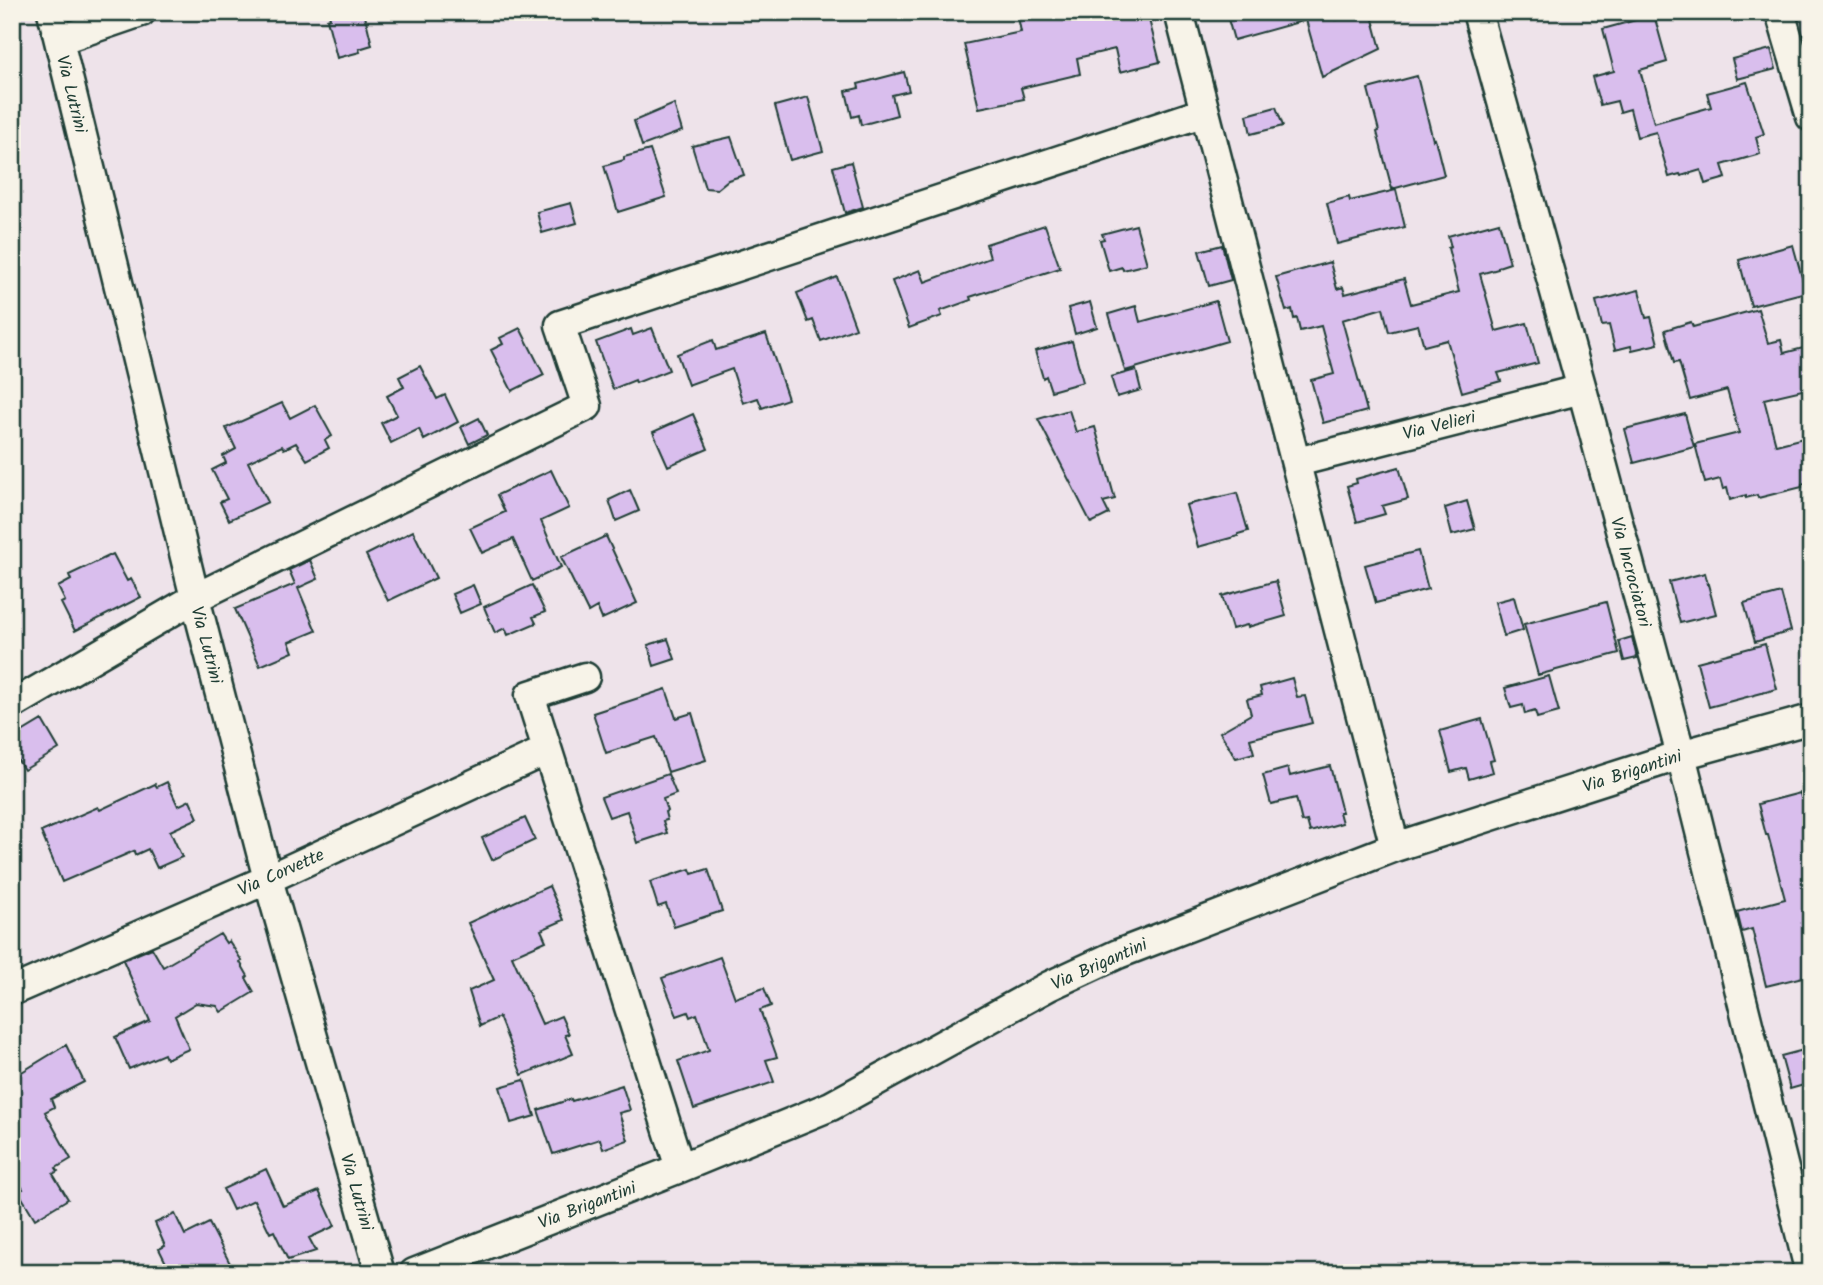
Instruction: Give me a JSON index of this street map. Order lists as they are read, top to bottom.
{
  "streets": {
    "street": [
      "Via Lutrini",
      "Via Velieri",
      "Via Incrociatori",
      "Via Brigantini",
      "Via Corvette"
    ]
  },
  "crossings": [
    ["Via Lutrini", "Via Corvette"],
    ["Via Velieri", "Via Incrociatori"],
    ["Via Incrociatori", "Via Brigantini"]
  ]
}
